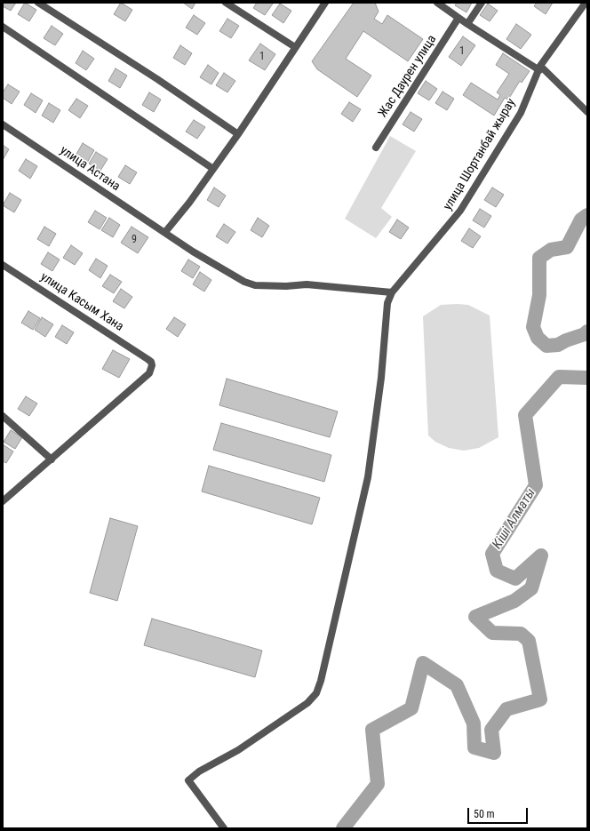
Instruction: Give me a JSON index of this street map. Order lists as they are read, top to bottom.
{
  "streets": {
    "street": [
      "Жас Даурен улица",
      "улица Шортанбай жырау",
      "улица Астана",
      "улица Касым Хана"
    ]
  },
  "crossings": [
    ["улица Шортанбай жырау", "улица Астана"]
  ],
  "water": ["Кіші Алматы"],
  "house_numbers": ["1", "1", "9"],
  "scale_bar": "50 m"
}
